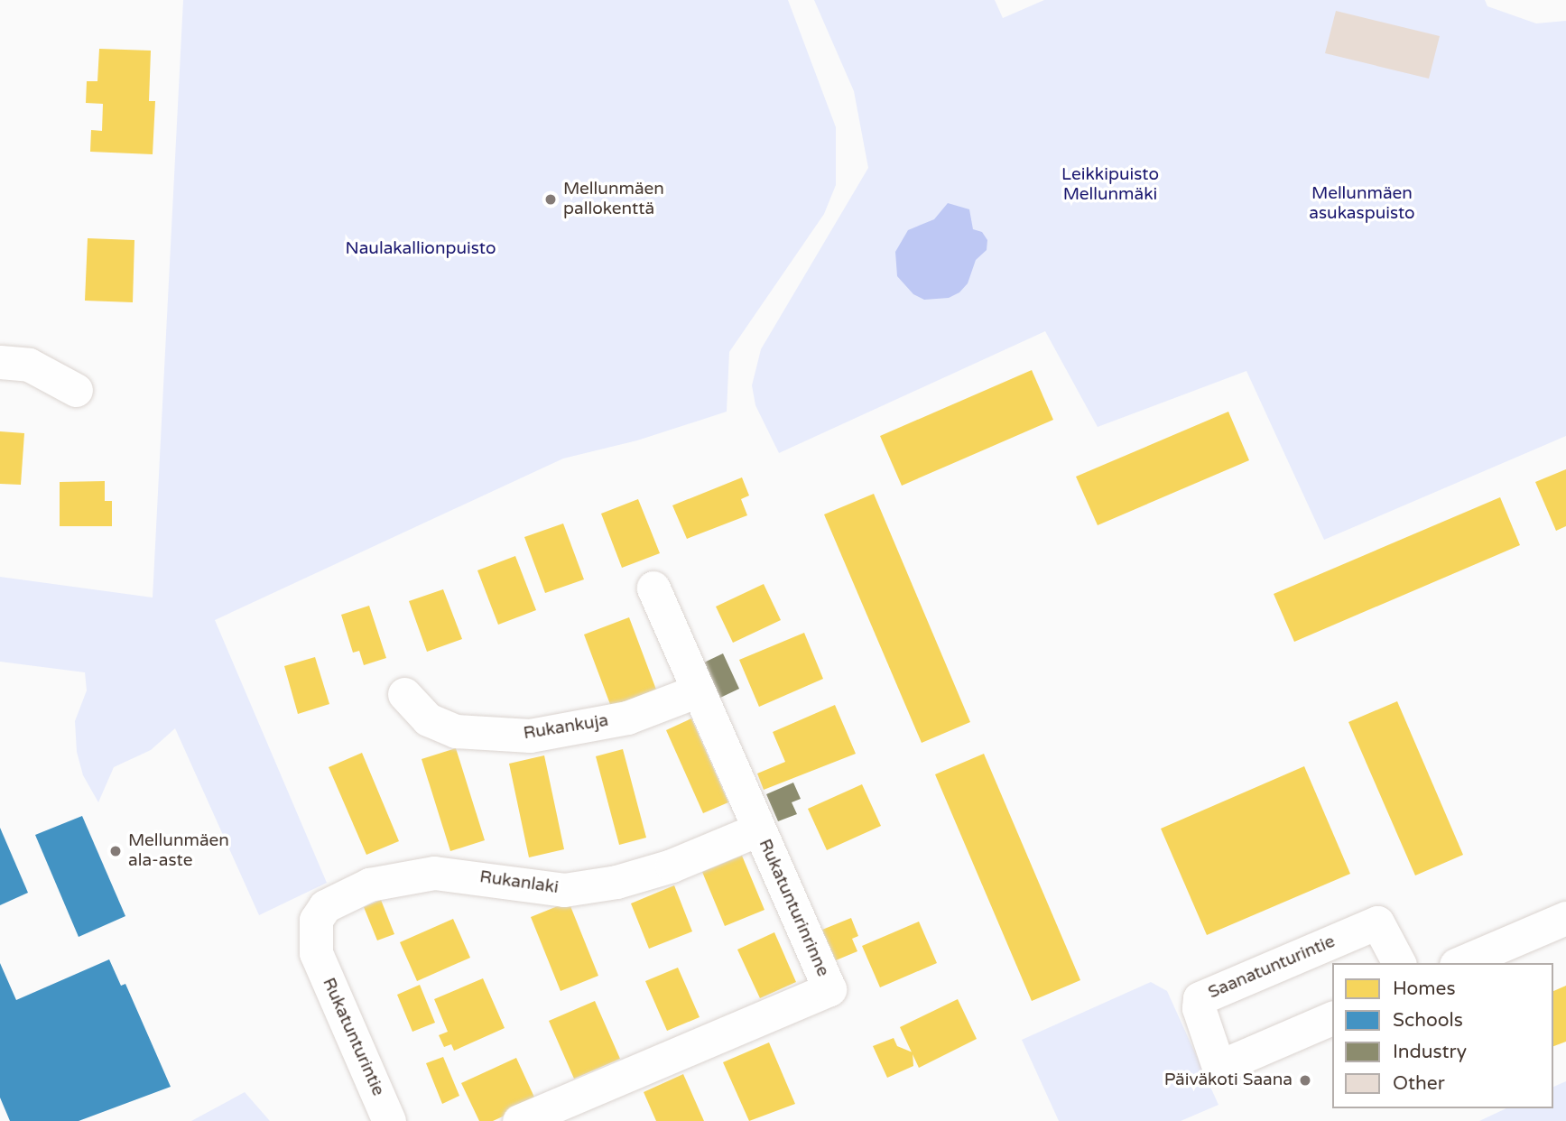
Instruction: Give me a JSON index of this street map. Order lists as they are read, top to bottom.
{
  "streets": {
    "street": [
      "Rukankuja",
      "Rukanlaki",
      "Rukatunturinrinne",
      "Saanatunturintie",
      "Rukatunturintie"
    ]
  },
  "crossings": [
    ["Rukankuja", "Rukatunturinrinne"],
    ["Rukanlaki", "Rukatunturinrinne"],
    ["Rukanlaki", "Rukatunturintie"]
  ],
  "parks": ["Leikkipuisto Mellunmäki", "Mellunmäen asukaspuisto", "Naulakallionpuisto"],
  "places": ["Mellunmäen pallokenttä", "Mellunmäen ala-aste", "Päiväkoti Saana"],
  "legend": [
    "Homes",
    "Schools",
    "Industry",
    "Other"
  ]
}
